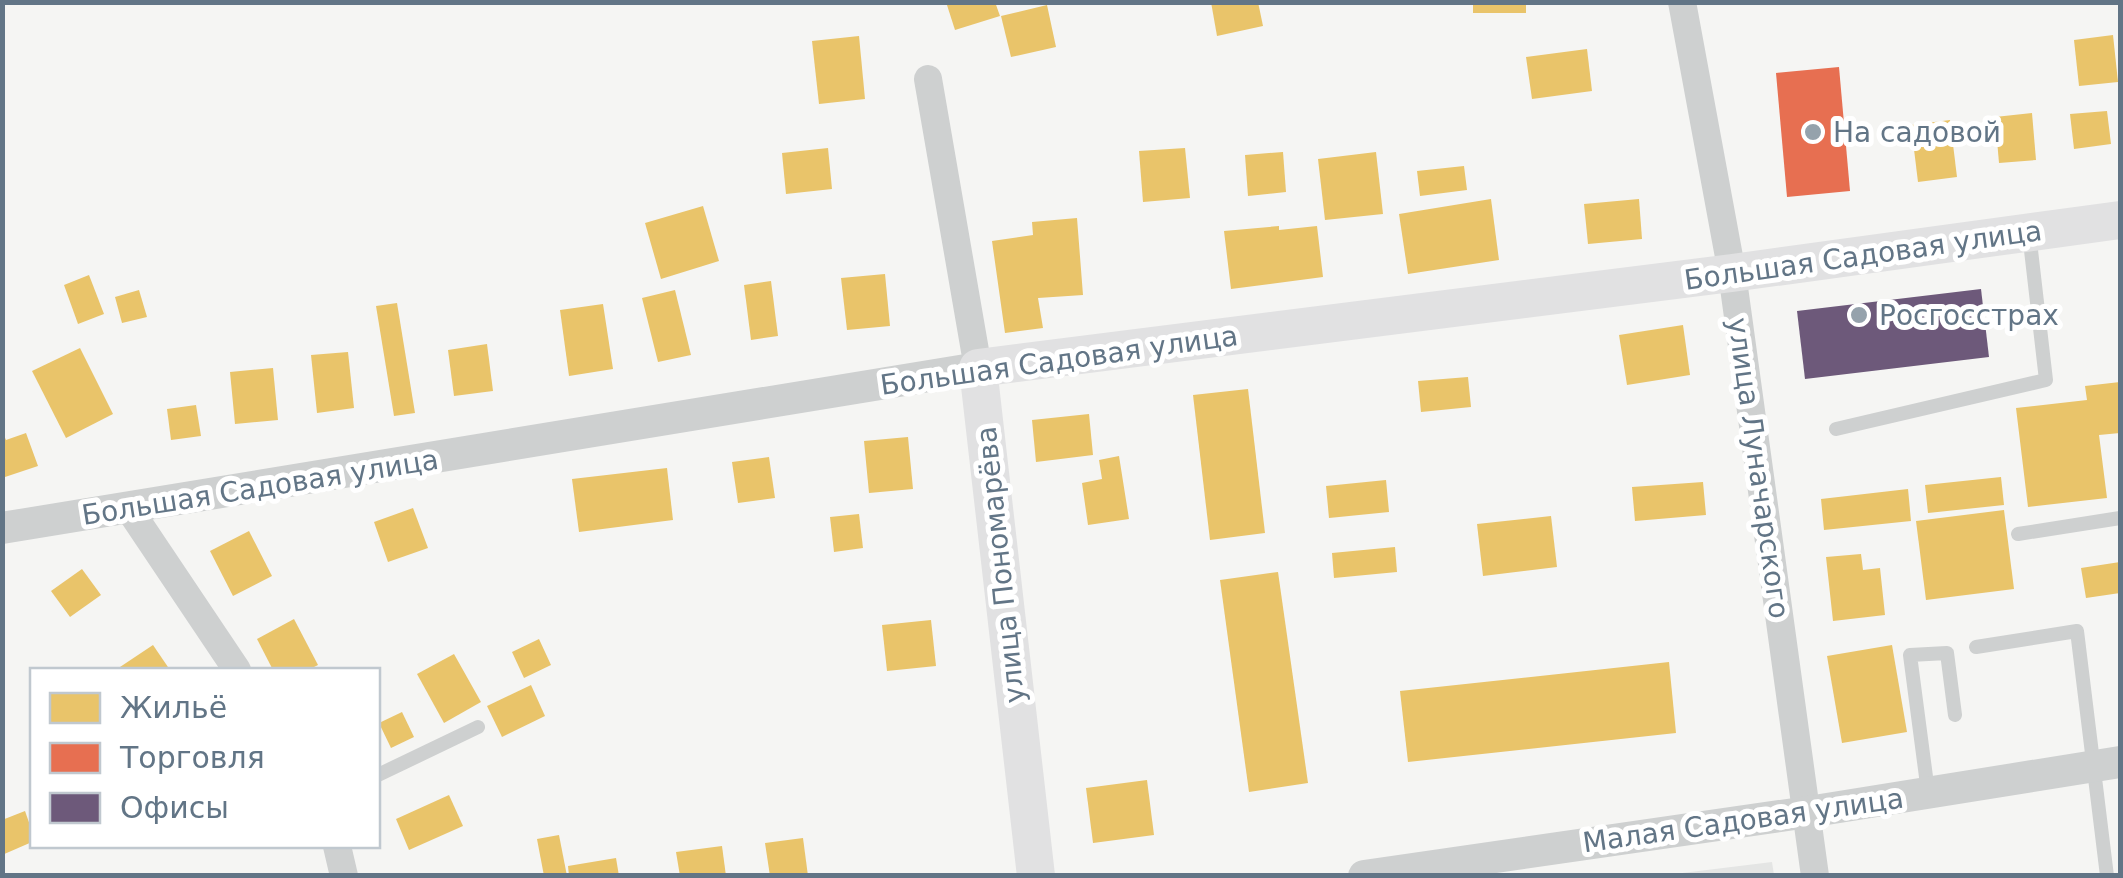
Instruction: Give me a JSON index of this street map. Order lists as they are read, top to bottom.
{
  "streets": {
    "main road": ["Большая Садовая улица", "улица Пономарёва"],
    "street": ["улица Луначарского", "Малая Садовая улица"]
  },
  "crossings": [
    ["Большая Садовая улица", "улица Луначарского"],
    ["Большая Садовая улица", "улица Пономарёва"],
    ["улица Луначарского", "Малая Садовая улица"]
  ],
  "places": ["На садовой", "Росгосстрах"],
  "legend": ["Жильё", "Торговля", "Офисы"]
}
